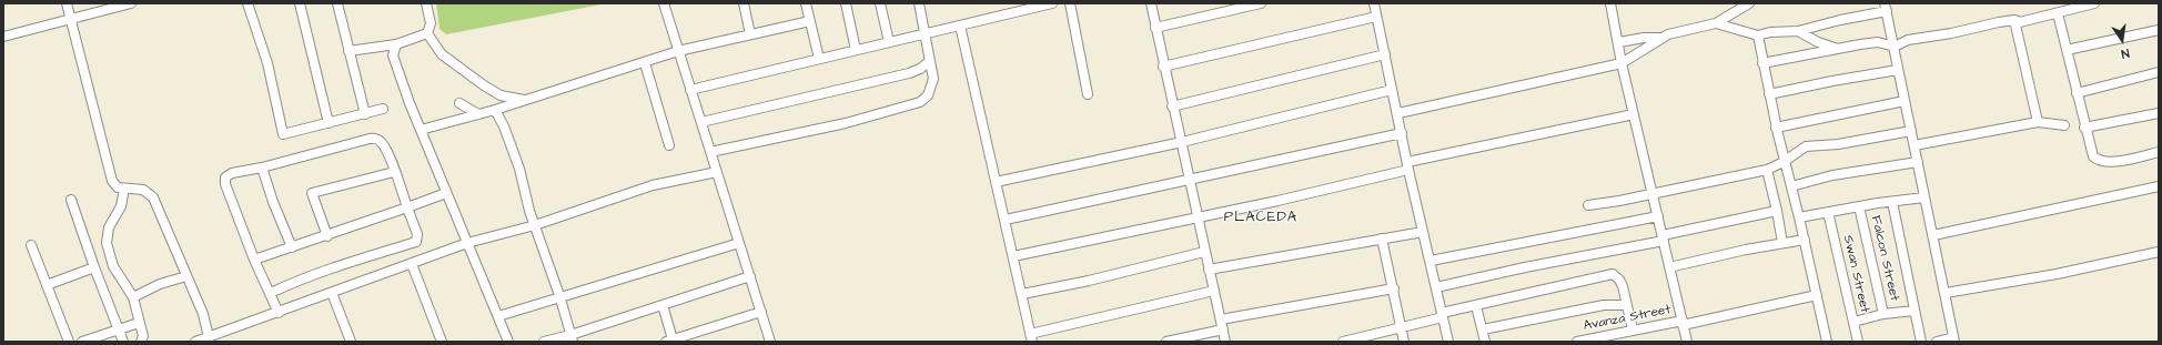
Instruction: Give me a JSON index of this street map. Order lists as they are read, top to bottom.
{
  "streets": {
    "street": ["Falcon Street", "Swan Street", "Avanza Street"]
  },
  "districts": ["PLACEDA"],
  "north": "bottom"
}
